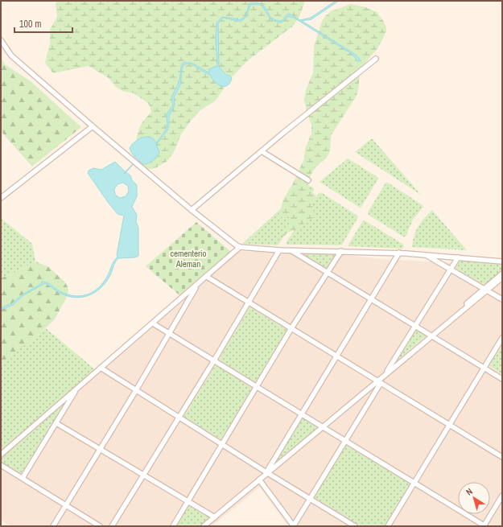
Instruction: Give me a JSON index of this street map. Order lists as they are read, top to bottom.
{
  "parks": ["cementerio Aleman"],
  "scale_bar": "100 m",
  "north": "top left"
}
